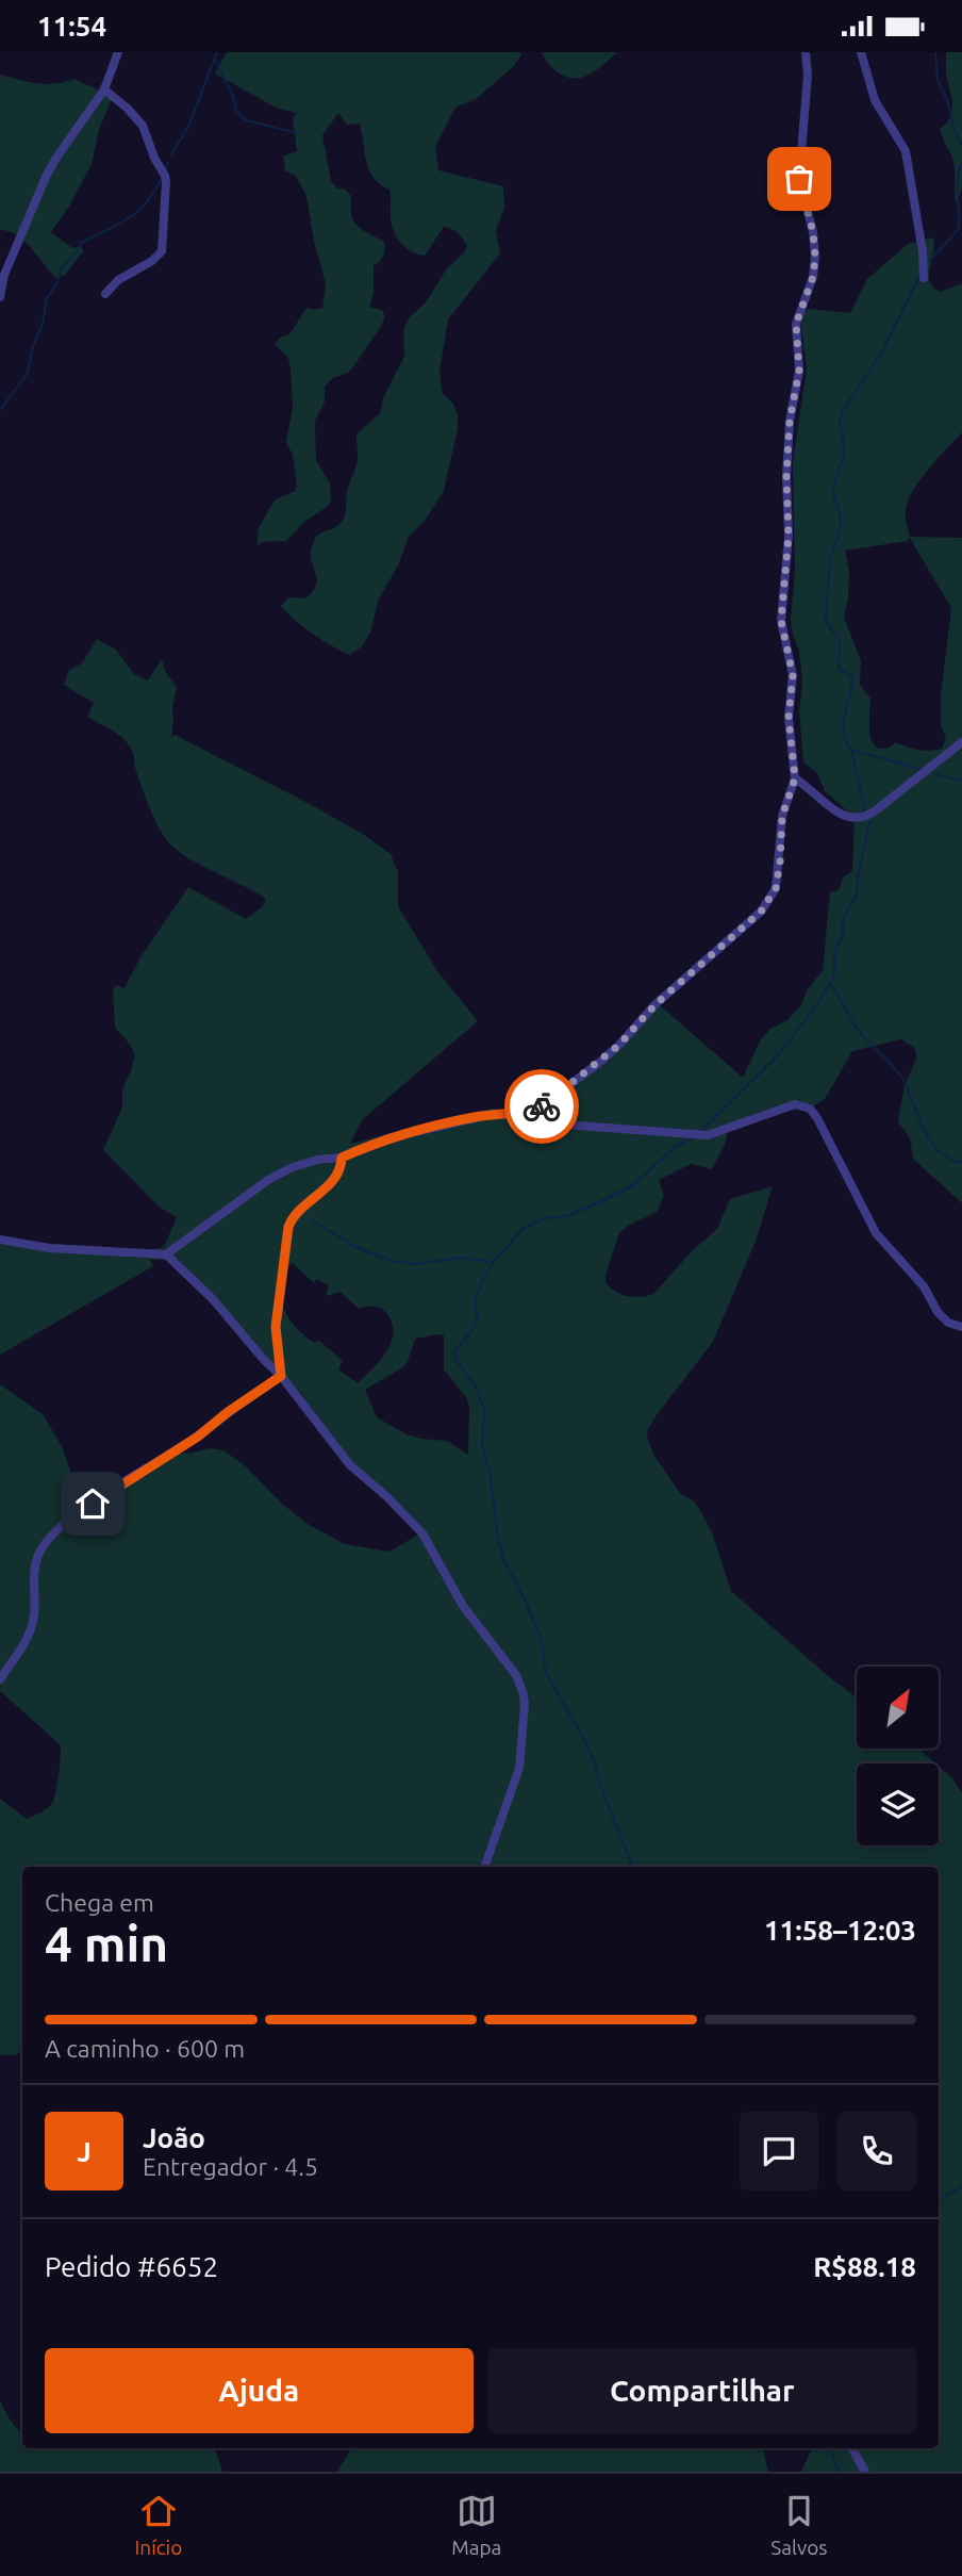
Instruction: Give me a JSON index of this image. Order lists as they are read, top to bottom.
{
  "north": "top right",
  "page": {
    "status": "11:54",
    "heading": ["4 min", "Chega em", "11:58–12:03"],
    "panel": [
      "João",
      "Entregador · 4.5",
      "Pedido #6652",
      "R$88.18"
    ],
    "bar": "A caminho · 600 m",
    "round": "J",
    "buttons": ["Ajuda", "Compartilhar"],
    "tabs": ["Início", "Mapa", "Salvos"]
  }
}
